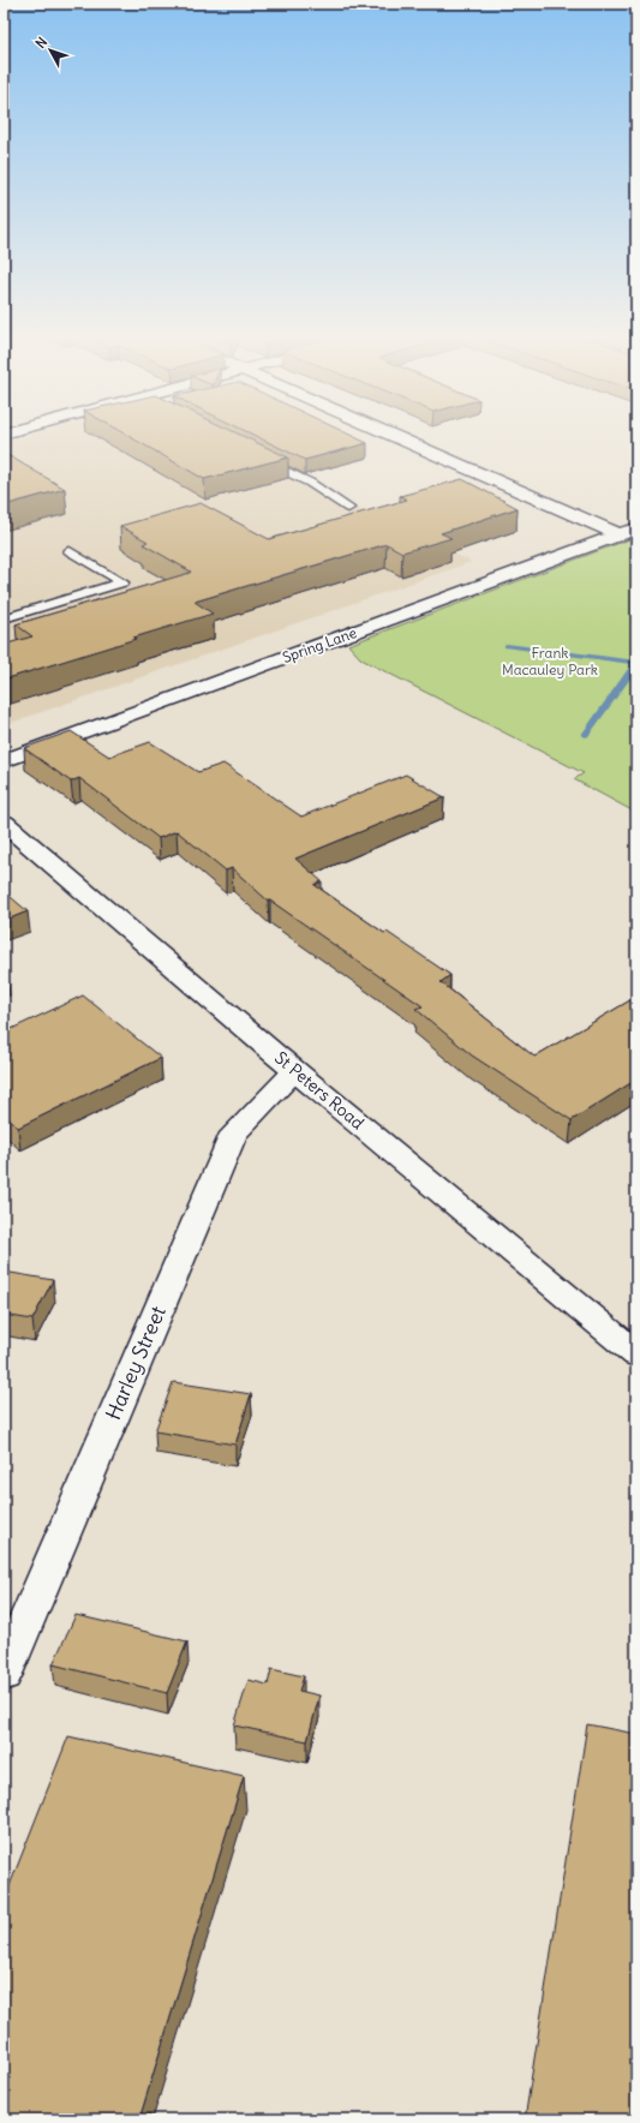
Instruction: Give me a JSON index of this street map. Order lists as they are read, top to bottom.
{
  "streets": {
    "street": ["Spring Lane", "St Peters Road", "Harley Street"]
  },
  "crossings": [
    ["St Peters Road", "Harley Street"]
  ],
  "parks": ["Frank Macauley Park"],
  "north": "top left"
}
